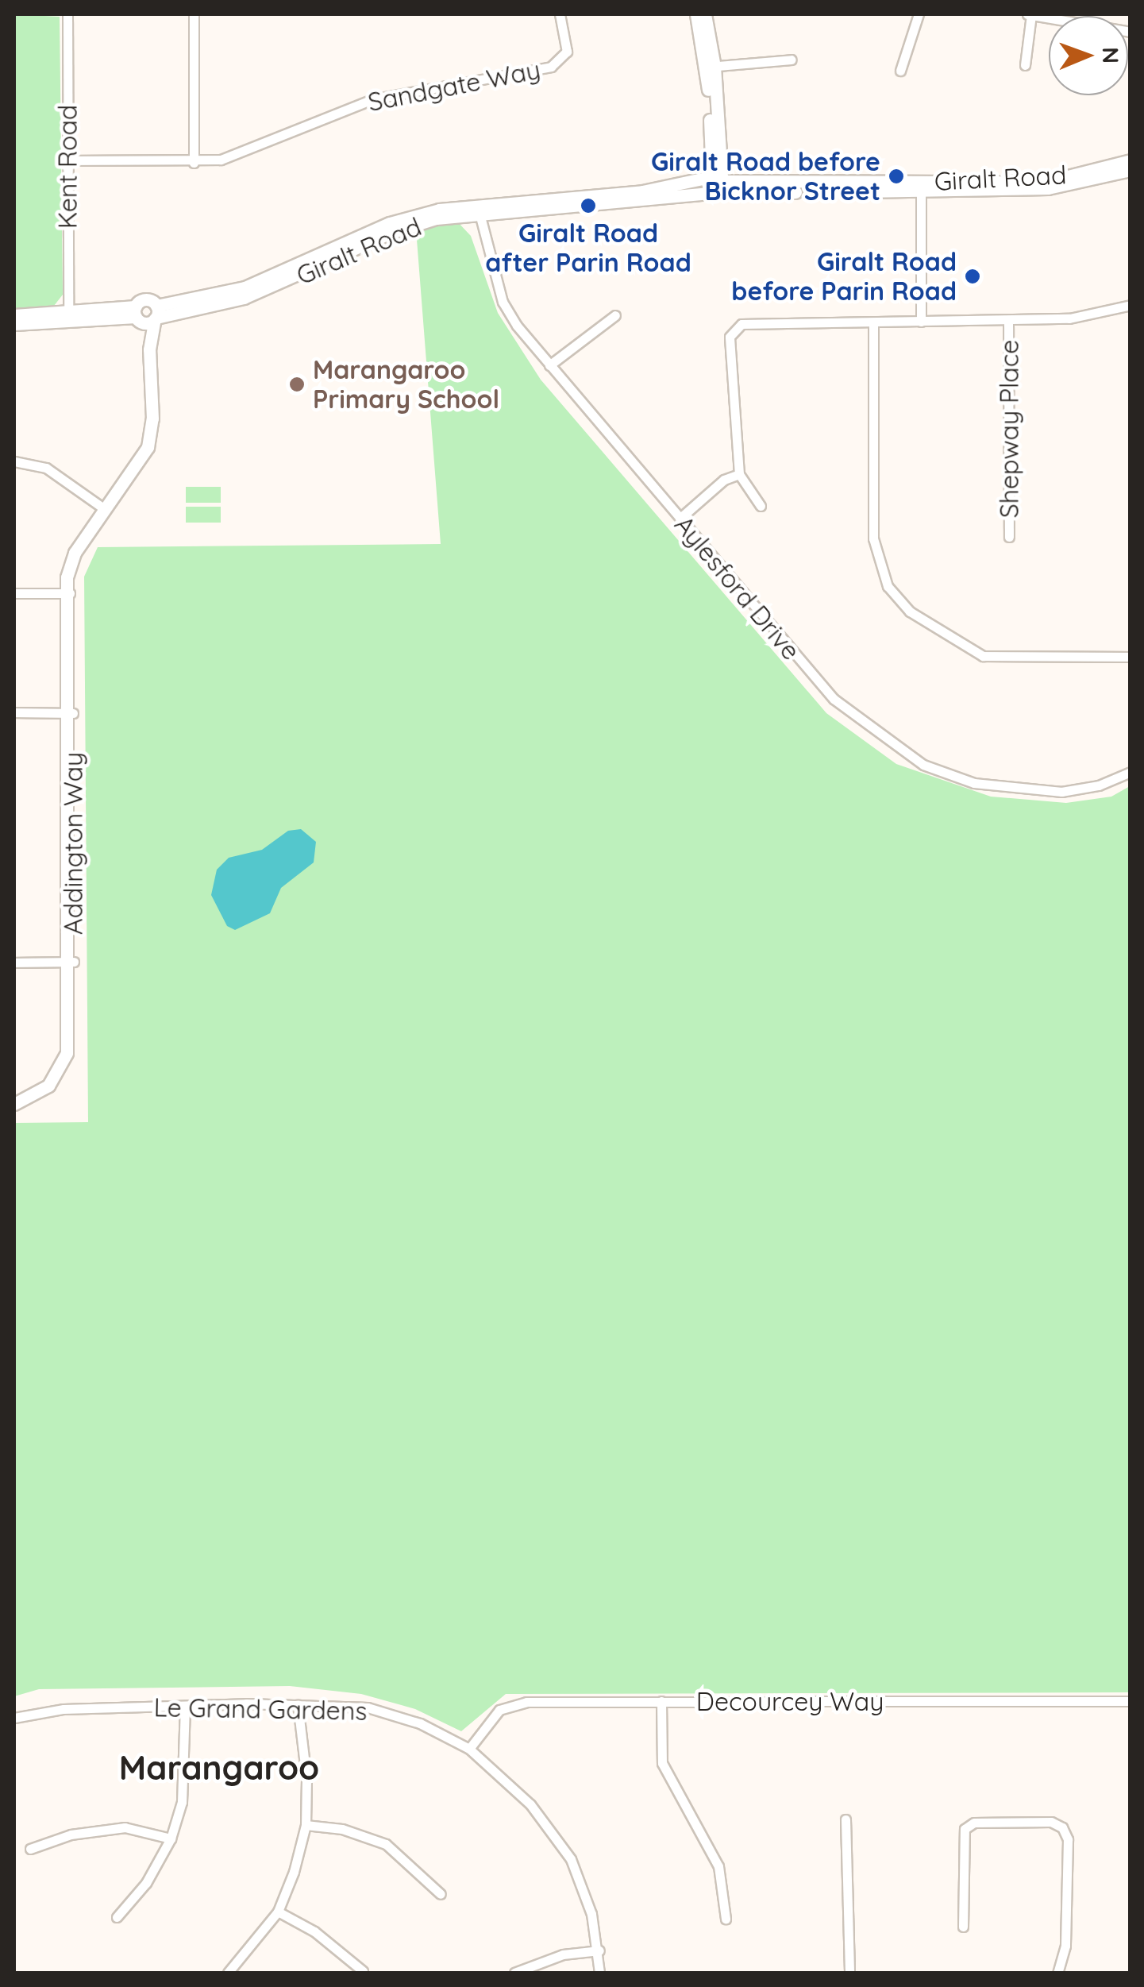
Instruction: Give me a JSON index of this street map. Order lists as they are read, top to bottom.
{
  "streets": {
    "street": [
      "Sandgate Way",
      "Kent Road",
      "Giralt Road",
      "Shepway Place",
      "Aylesford Drive",
      "Addington Way",
      "Decourcey Way",
      "Le Grand Gardens"
    ]
  },
  "crossings": [
    ["Sandgate Way", "Kent Road"],
    ["Giralt Road", "Aylesford Drive"],
    ["Giralt Road", "Addington Way"],
    ["Decourcey Way", "Le Grand Gardens"]
  ],
  "districts": ["Marangaroo"],
  "places": [
    "Giralt Road before Bicknor Street",
    "Giralt Road after Parin Road",
    "Giralt Road before Parin Road",
    "Marangaroo Primary School"
  ],
  "north": "right"
}
